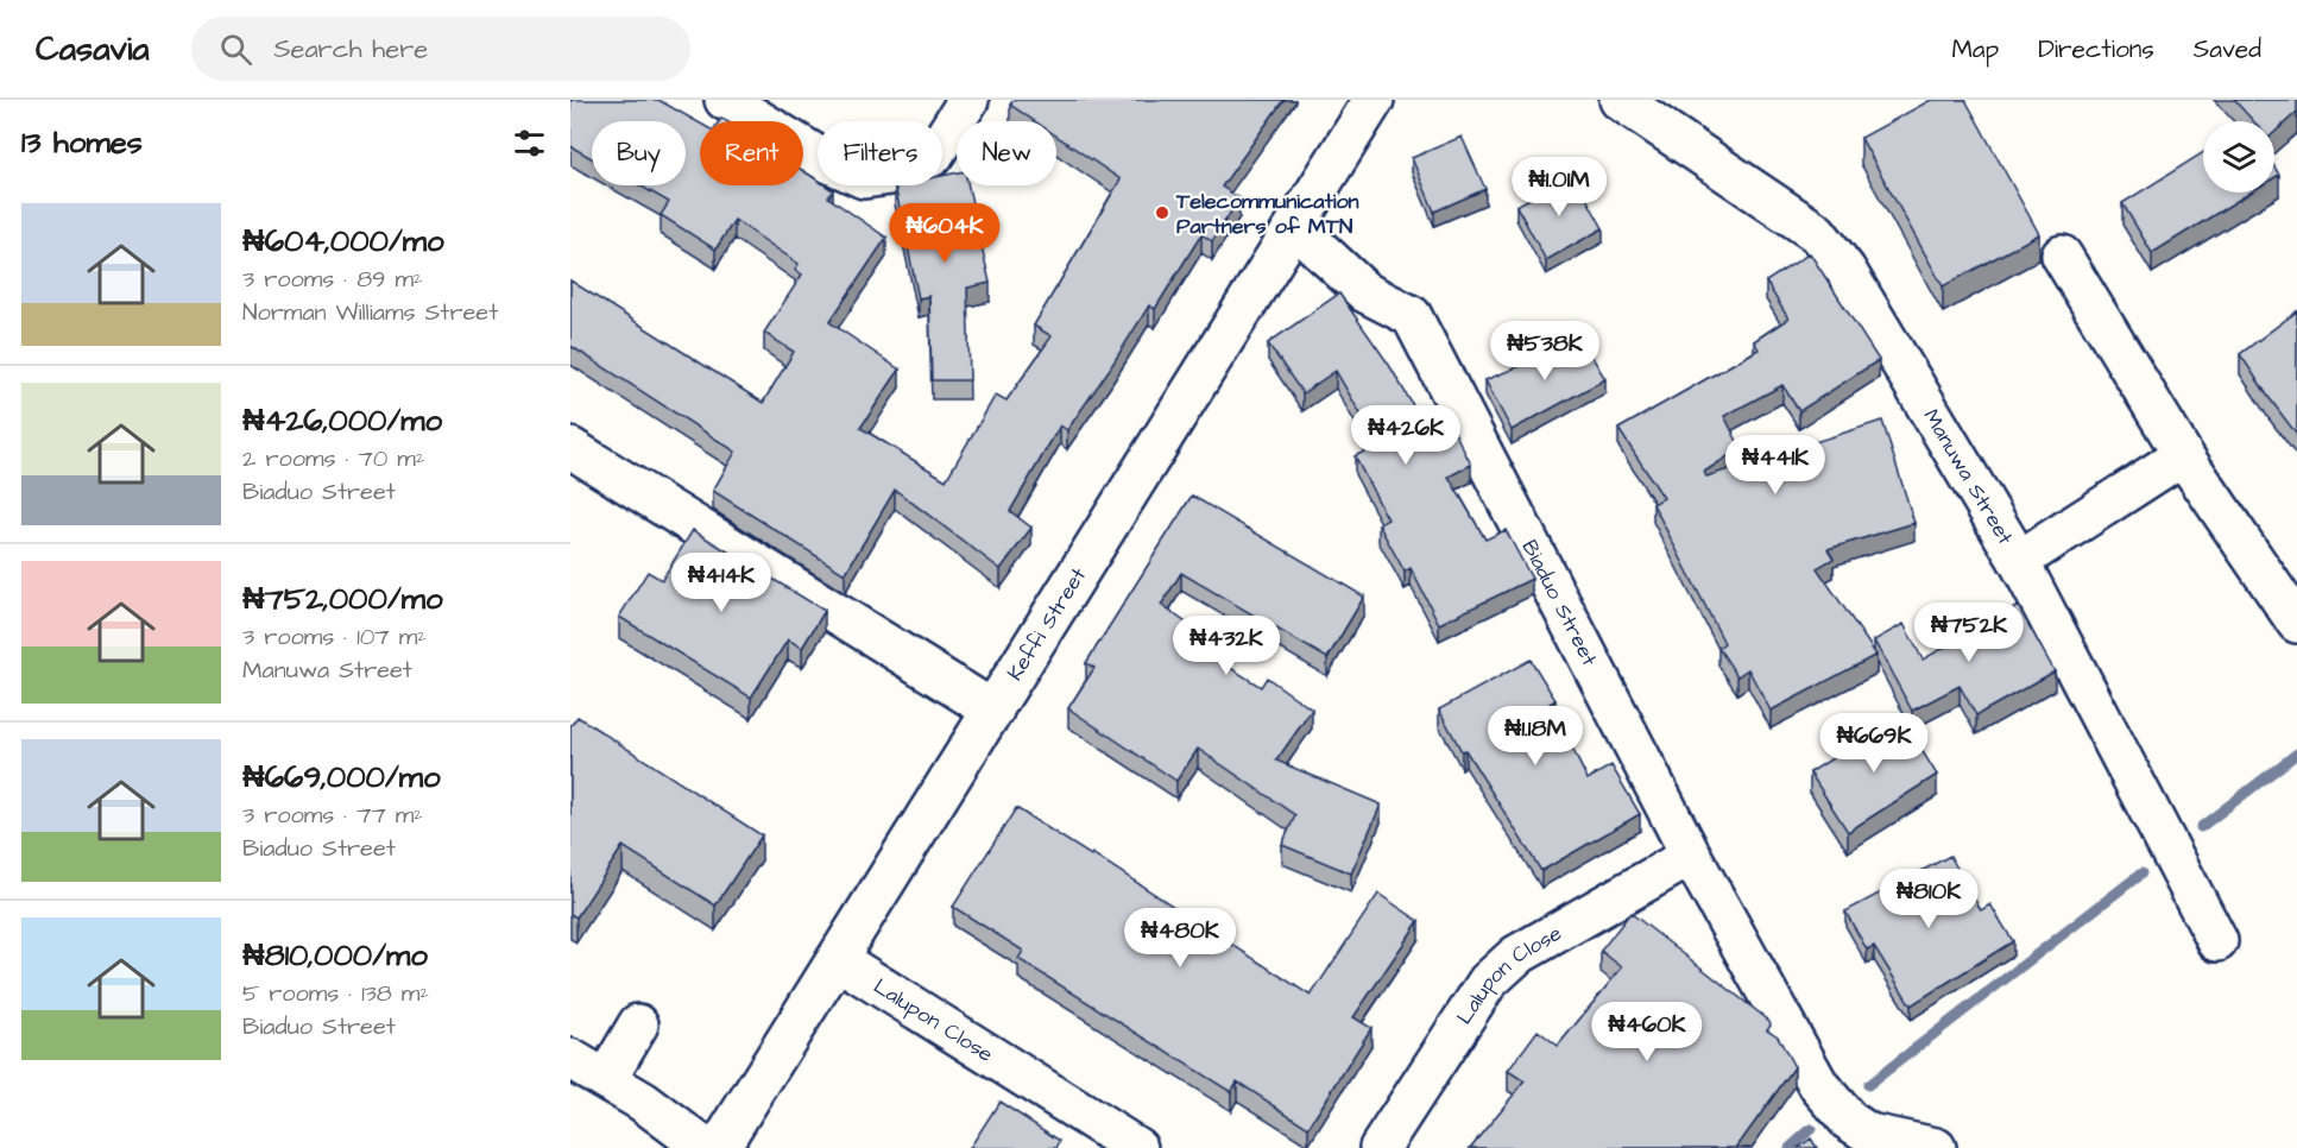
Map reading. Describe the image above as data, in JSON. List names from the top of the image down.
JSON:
{
  "streets": {
    "street": [
      "Manuwa Street",
      "Biaduo Street",
      "Keffi Street",
      "Lalupon Close"
    ]
  },
  "crossings": [
    ["Biaduo Street", "Keffi Street"],
    ["Biaduo Street", "Lalupon Close"],
    ["Keffi Street", "Lalupon Close"]
  ],
  "places": ["Telecommunication Partners of MTN"],
  "page": {
    "header": "Casavia",
    "search": "Search here",
    "nav": ["Map", "Directions", "Saved"],
    "heading": "13 homes",
    "chip": [
      "Buy",
      "Rent",
      "Filters",
      "New"
    ],
    "price": [
      "₦1.01M",
      "₦604K",
      "₦538K",
      "₦426K",
      "₦441K",
      "₦414K",
      "₦752K",
      "₦432K",
      "₦1.18M",
      "₦669K",
      "₦810K",
      "₦480K",
      "₦460K"
    ],
    "list": [
      {
        "name": "₦604,000/mo",
        "note": "3 rooms · 89 m² · Norman Williams Street"
      },
      {
        "name": "₦426,000/mo",
        "note": "2 rooms · 70 m² · Biaduo Street"
      },
      {
        "name": "₦752,000/mo",
        "note": "3 rooms · 107 m² · Manuwa Street"
      },
      {
        "name": "₦669,000/mo",
        "note": "3 rooms · 77 m² · Biaduo Street"
      },
      {
        "name": "₦810,000/mo",
        "note": "5 rooms · 138 m² · Biaduo Street"
      }
    ]
  }
}
